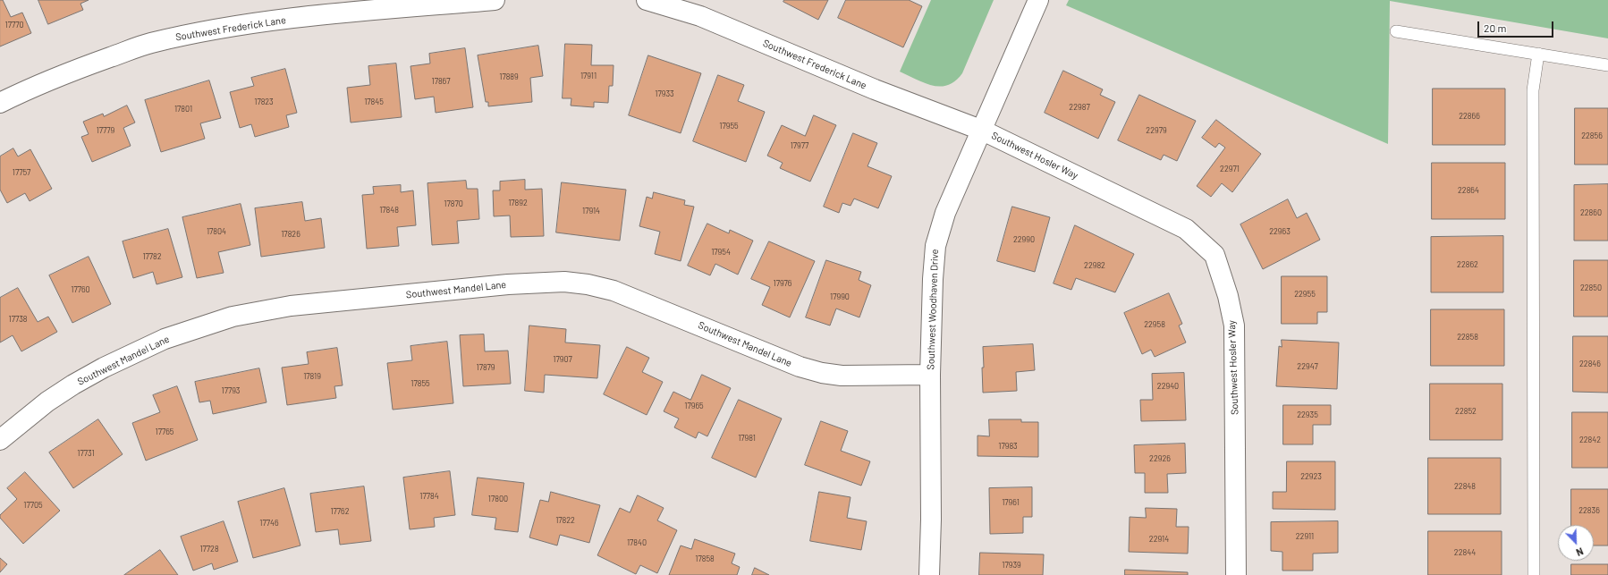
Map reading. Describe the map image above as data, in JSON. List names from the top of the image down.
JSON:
{
  "streets": {
    "street": [
      "Southwest Frederick Lane",
      "Southwest Hosler Way",
      "Southwest Mandel Lane",
      "Southwest Woodhaven Drive"
    ]
  },
  "crossings": [
    ["Southwest Frederick Lane", "Southwest Hosler Way"],
    ["Southwest Frederick Lane", "Southwest Woodhaven Drive"],
    ["Southwest Hosler Way", "Southwest Woodhaven Drive"],
    ["Southwest Mandel Lane", "Southwest Woodhaven Drive"]
  ],
  "house_numbers": [
    "17770",
    "17911",
    "17889",
    "17867",
    "17933",
    "17823",
    "17845",
    "22987",
    "17801",
    "22866",
    "17955",
    "17779",
    "22979",
    "22856",
    "17977",
    "22971",
    "17757",
    "22864",
    "17892",
    "17870",
    "17848",
    "17914",
    "22860",
    "17804",
    "22963",
    "17826",
    "22990",
    "17954",
    "17782",
    "22862",
    "22982",
    "17976",
    "22850",
    "17760",
    "22955",
    "17990",
    "17738",
    "22958",
    "22858",
    "17907",
    "22846",
    "22947",
    "17879",
    "17819",
    "17855",
    "22940",
    "17793",
    "17965",
    "22852",
    "22935",
    "17765",
    "17981",
    "22842",
    "17983",
    "17731",
    "22926",
    "22923",
    "22848",
    "17784",
    "17800",
    "17961",
    "17705",
    "22836",
    "17762",
    "17822",
    "17746",
    "22911",
    "22914",
    "17840",
    "17728",
    "22844",
    "17858",
    "17939"
  ],
  "scale_bar": "20 m",
  "north": "bottom right"
}
